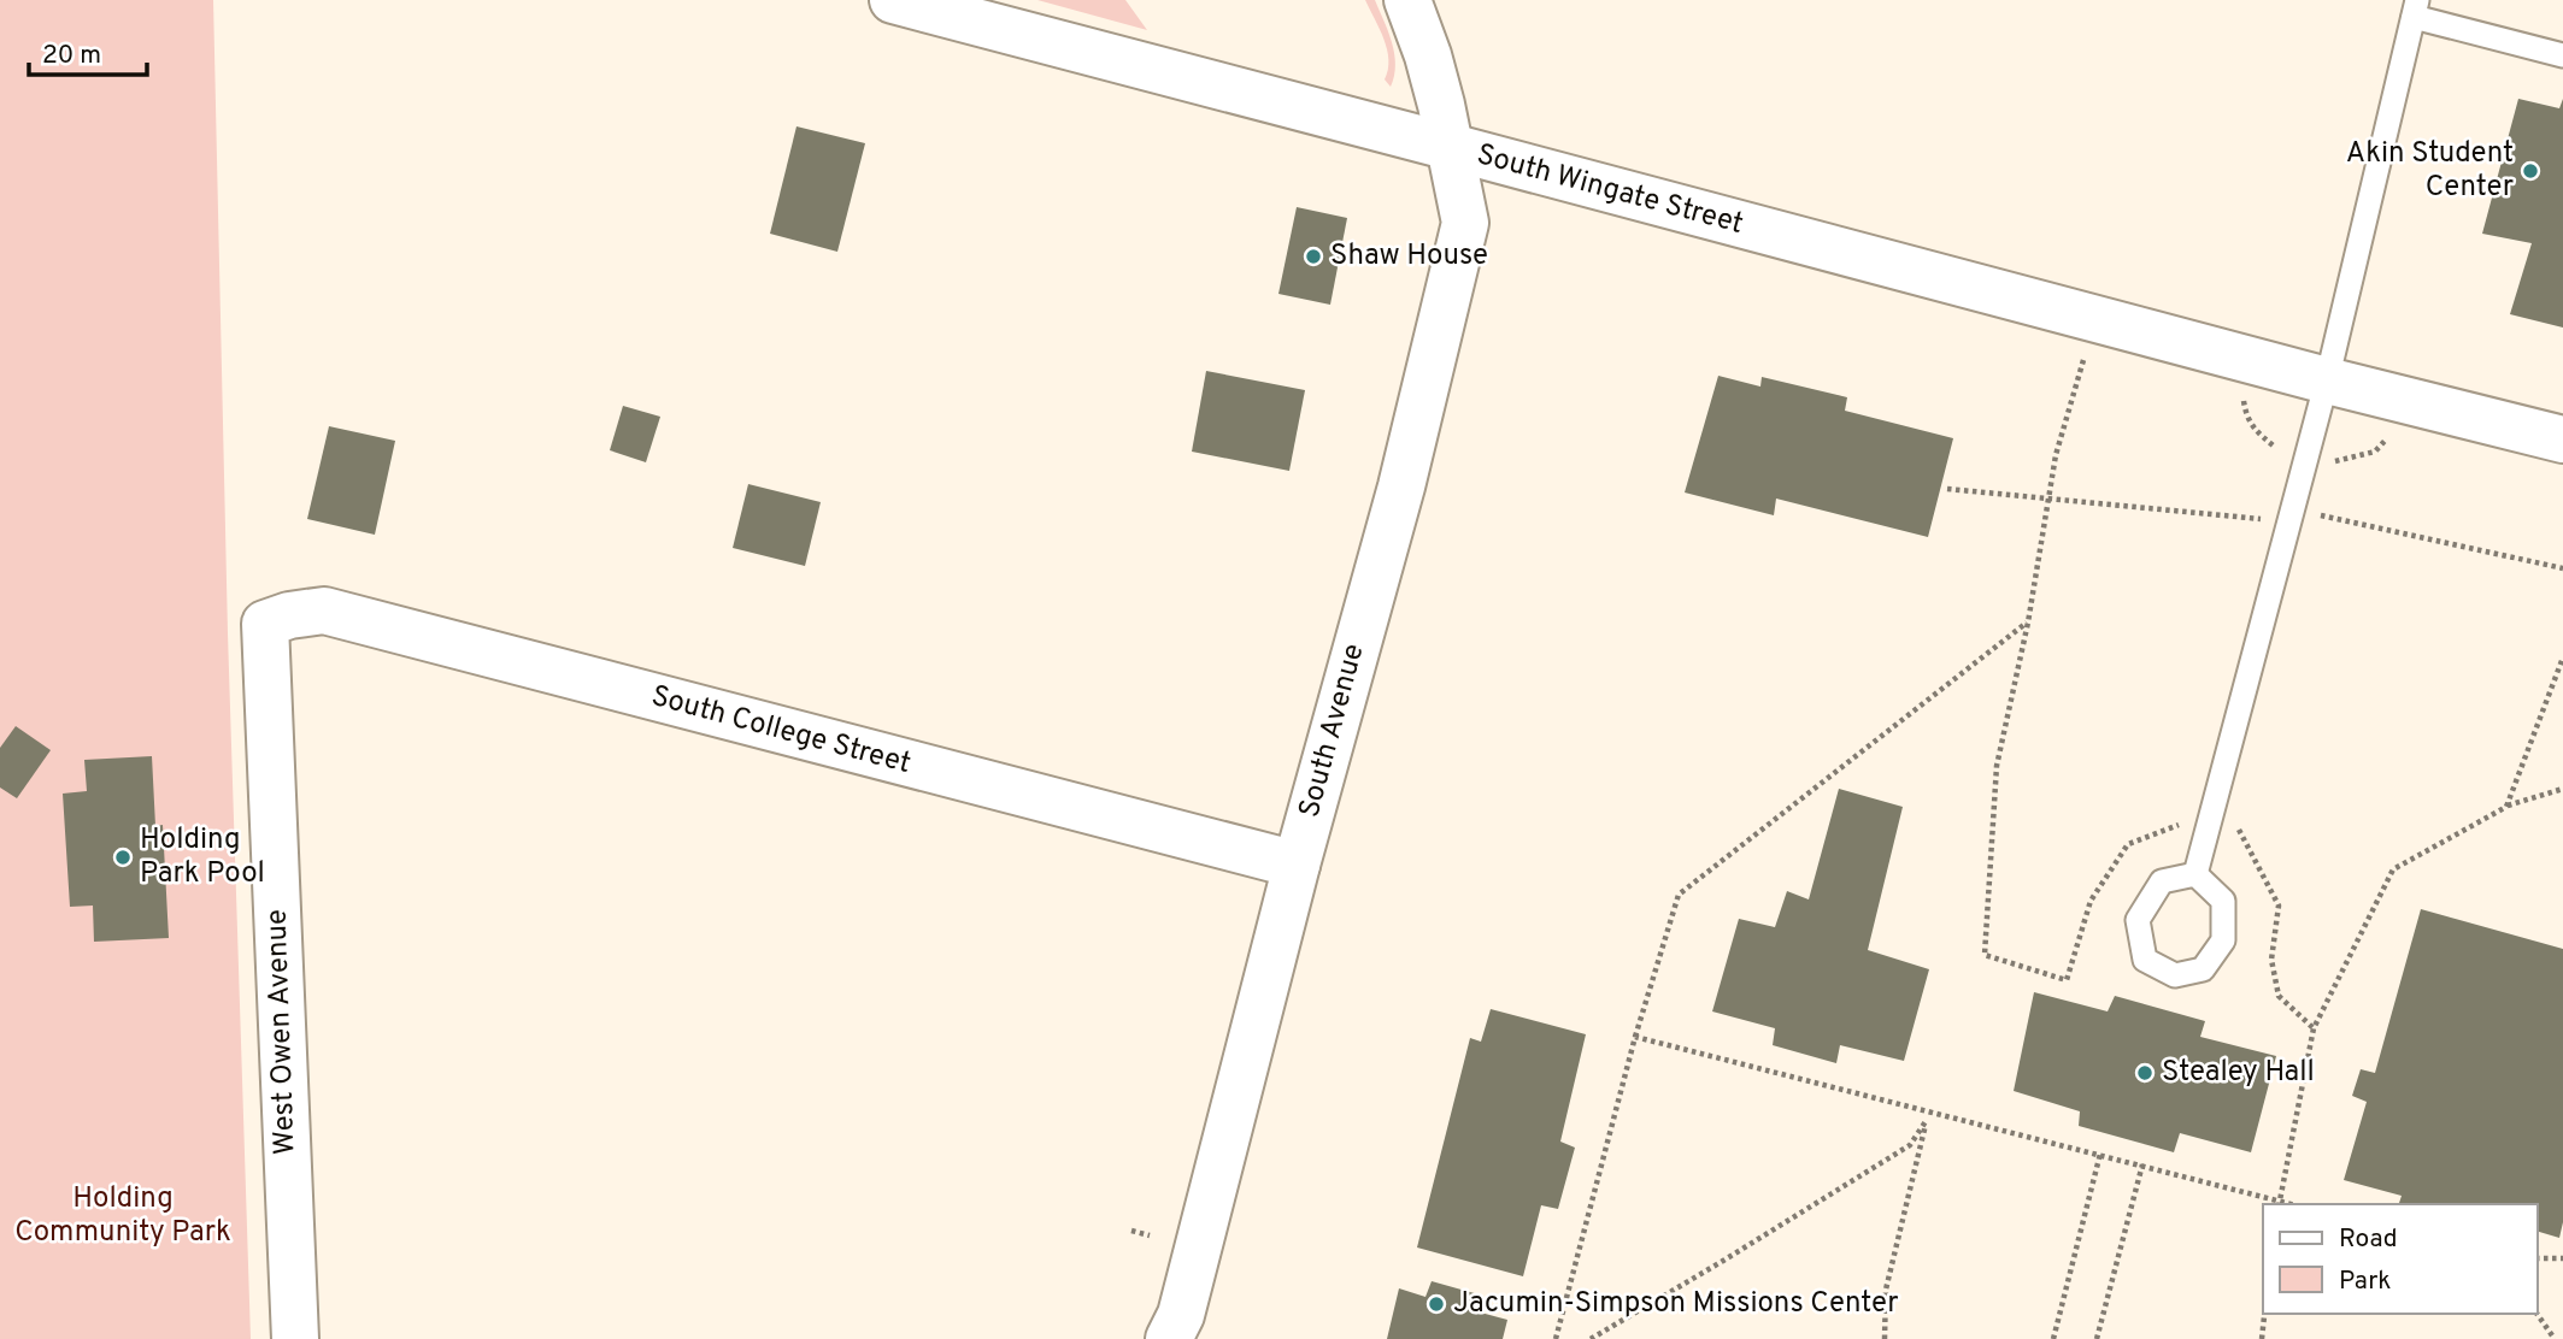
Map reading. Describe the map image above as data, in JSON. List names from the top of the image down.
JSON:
{
  "streets": {
    "street": [
      "South Wingate Street",
      "South College Street",
      "South Avenue",
      "West Owen Avenue"
    ]
  },
  "crossings": [
    ["South Wingate Street", "South Avenue"],
    ["South College Street", "South Avenue"],
    ["South College Street", "West Owen Avenue"]
  ],
  "parks": ["Holding Community Park"],
  "places": [
    "Akin Student Center",
    "Shaw House",
    "Holding Park Pool",
    "Stealey Hall",
    "Jacumin-Simpson Missions Center"
  ],
  "legend": ["Road", "Park"],
  "scale_bar": "20 m"
}
